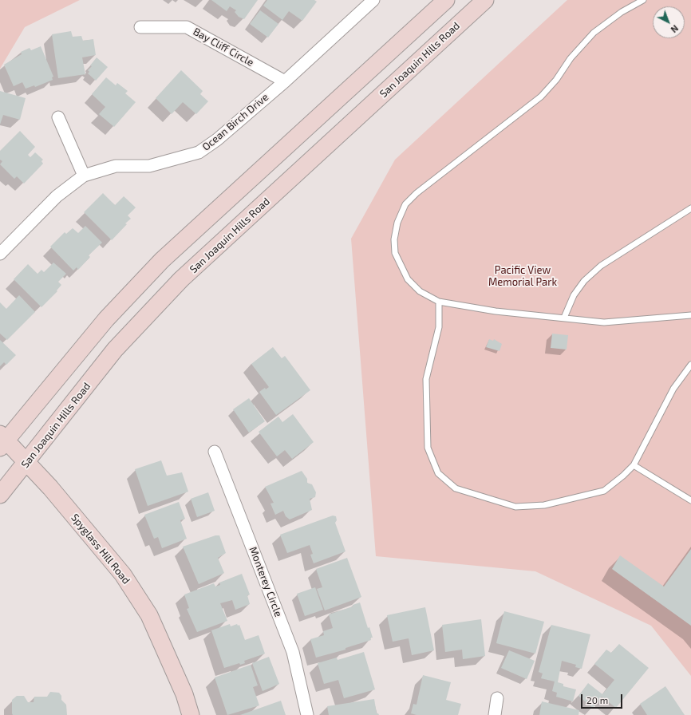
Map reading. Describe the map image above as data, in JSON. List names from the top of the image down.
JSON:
{
  "streets": {
    "main road": ["San Joaquin Hills Road", "Spyglass Hill Road"],
    "street": ["Bay Cliff Circle", "Ocean Birch Drive", "Monterey Circle"]
  },
  "crossings": [
    ["Bay Cliff Circle", "Ocean Birch Drive"],
    ["San Joaquin Hills Road", "Spyglass Hill Road"]
  ],
  "parks": ["Pacific View Memorial Park"],
  "scale_bar": "20 m",
  "north": "bottom right"
}
